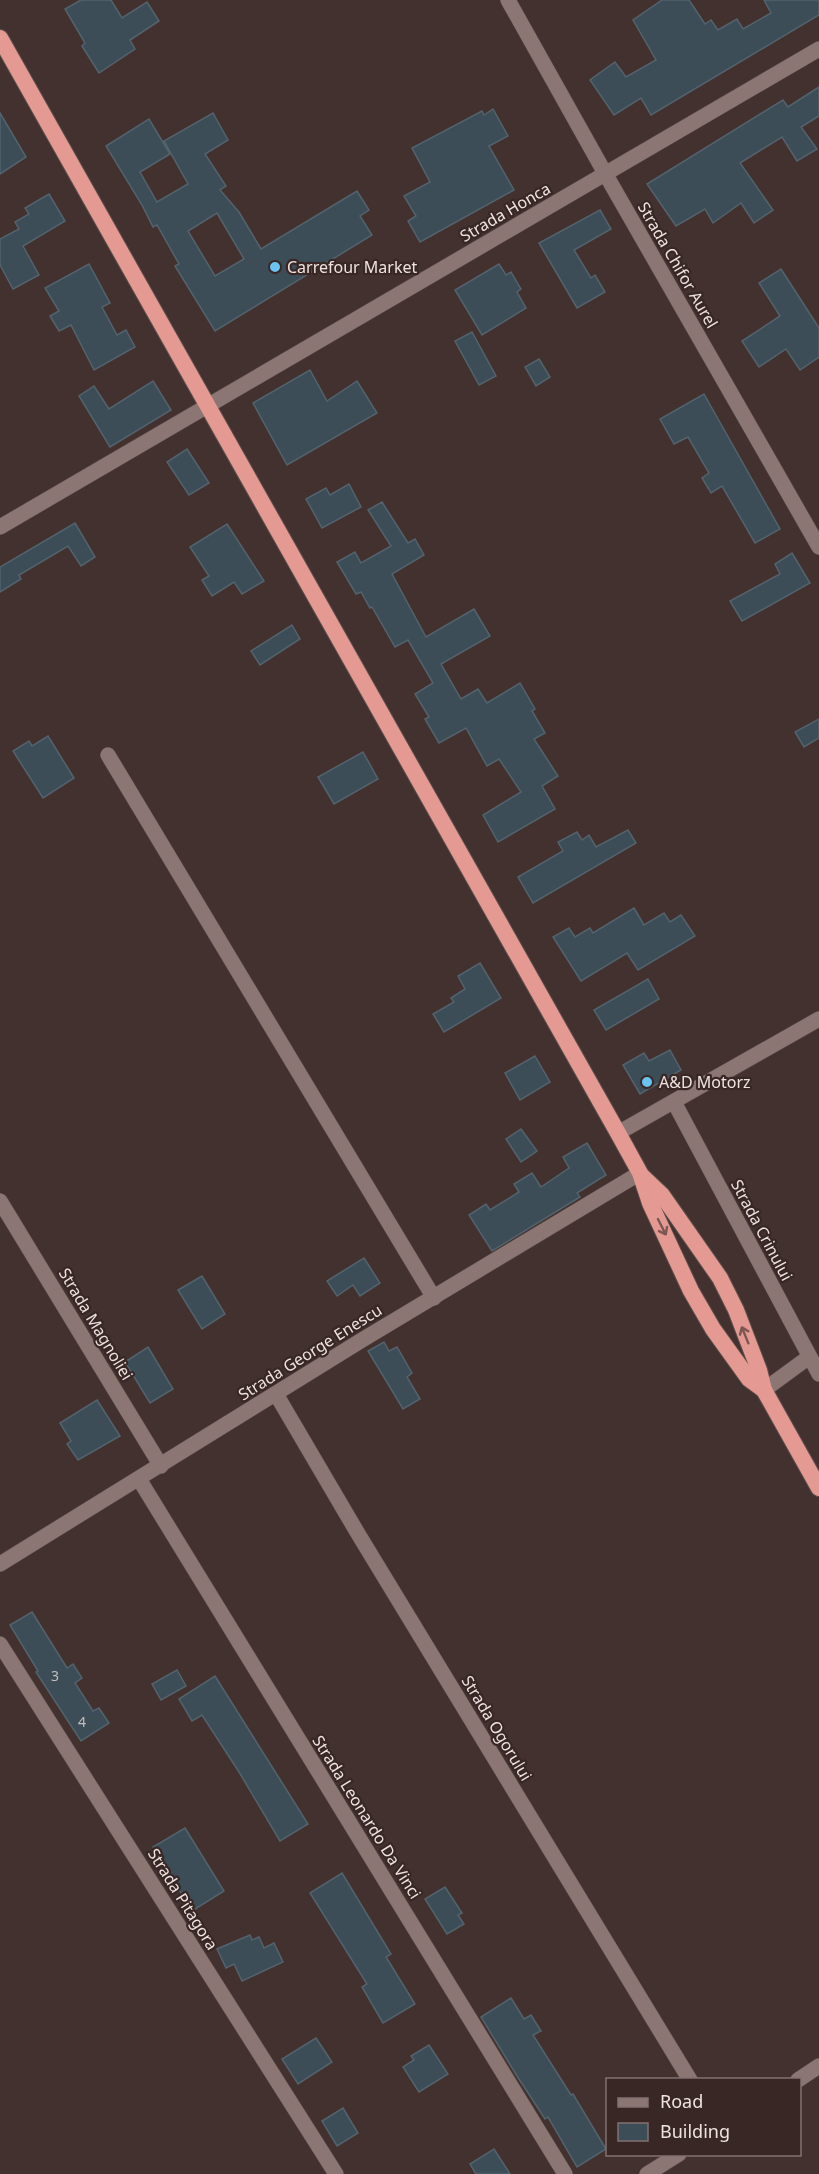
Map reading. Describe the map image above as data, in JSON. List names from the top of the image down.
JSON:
{
  "streets": {
    "street": [
      "Strada Honca",
      "Strada Chifor Aurel",
      "Strada Crinului",
      "Strada Magnoliei",
      "Strada George Enescu",
      "Strada Ogorului",
      "Strada Leonardo Da Vinci",
      "Strada Pitagora"
    ]
  },
  "crossings": [
    ["Strada Honca", "Strada Chifor Aurel"],
    ["Strada Magnoliei", "Strada George Enescu"],
    ["Strada George Enescu", "Strada Ogorului"],
    ["Strada George Enescu", "Strada Leonardo Da Vinci"]
  ],
  "places": ["Carrefour Market", "A&D Motorz"],
  "house_numbers": ["3", "4"],
  "legend": ["Road", "Building"]
}
